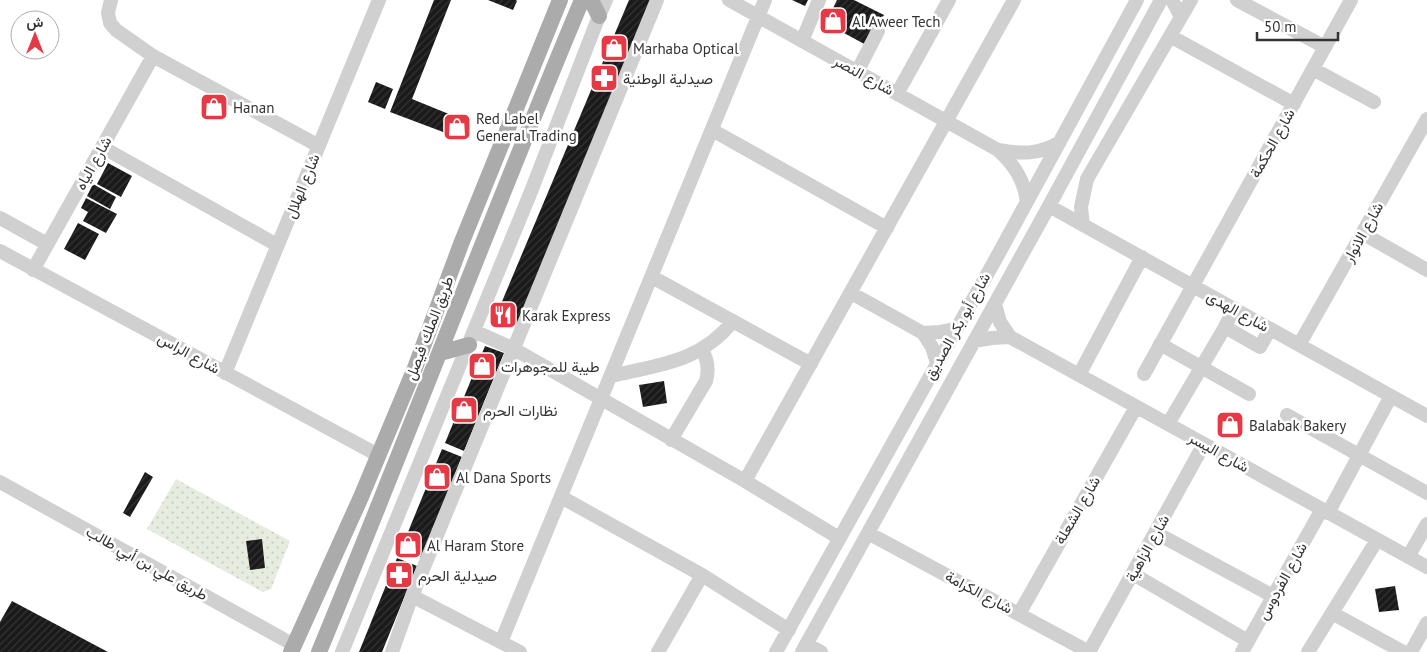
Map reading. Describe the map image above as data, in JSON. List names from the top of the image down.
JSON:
{
  "streets": {
    "main road": ["طريق الملك فيصل"],
    "street": [
      "شارع النصر",
      "شارع الحكمة",
      "شارع الياه",
      "شارع الهلال",
      "شارع الانوار",
      "شارع الهدى",
      "شارع أبو بكر الصديق",
      "شارع الراس",
      "شارع اليسر",
      "شارع الشعلة",
      "شارع الزاهية",
      "طريق علي بن أبي طالب",
      "شارع الفردوس",
      "شارع الكرامة"
    ]
  },
  "crossings": [
    ["شارع النصر", "شارع أبو بكر الصديق"],
    ["شارع الحكمة", "شارع الهدى"],
    ["شارع الياه", "شارع الراس"],
    ["شارع الهلال", "شارع الراس"],
    ["شارع الانوار", "شارع الهدى"],
    ["شارع الهدى", "شارع أبو بكر الصديق"],
    ["شارع الهدى", "شارع الفردوس"],
    ["شارع أبو بكر الصديق", "شارع الكرامة"],
    ["طريق الملك فيصل", "شارع الراس"],
    ["طريق الملك فيصل", "طريق علي بن أبي طالب"],
    ["شارع اليسر", "شارع الشعلة"],
    ["شارع اليسر", "شارع الزاهية"],
    ["شارع اليسر", "شارع الفردوس"],
    ["شارع الشعلة", "شارع الكرامة"],
    ["شارع الزاهية", "شارع الكرامة"]
  ],
  "places": {
    "shop": [
      "Al Aweer Tech",
      "Marhaba Optical",
      "Hanan",
      "Red Label General Trading",
      "طيبة للمجوهرات",
      "نظارات الحرم",
      "Balabak Bakery",
      "Al Dana Sports",
      "Al Haram Store"
    ],
    "pharmacy": ["صيدلية الوطنية", "صيدلية الحرم"],
    "restaurant": ["Karak Express"]
  },
  "scale_bar": "50 m",
  "north": "top"
}
